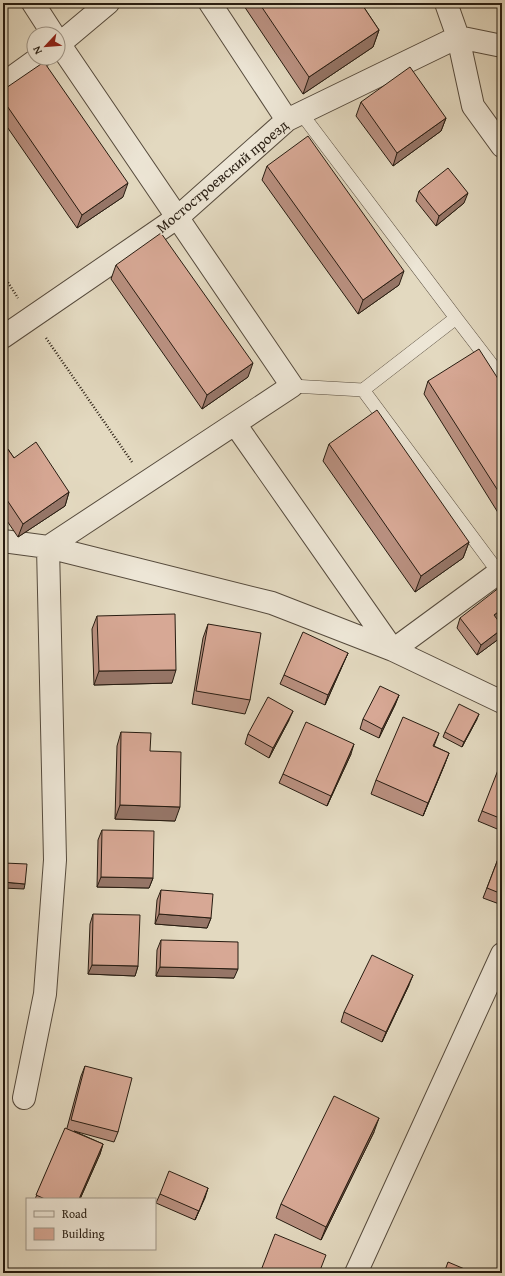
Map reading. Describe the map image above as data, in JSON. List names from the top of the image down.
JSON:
{
  "streets": {
    "street": ["Мостостроевский проезд"]
  },
  "legend": ["Road", "Building"],
  "north": "bottom left"
}
